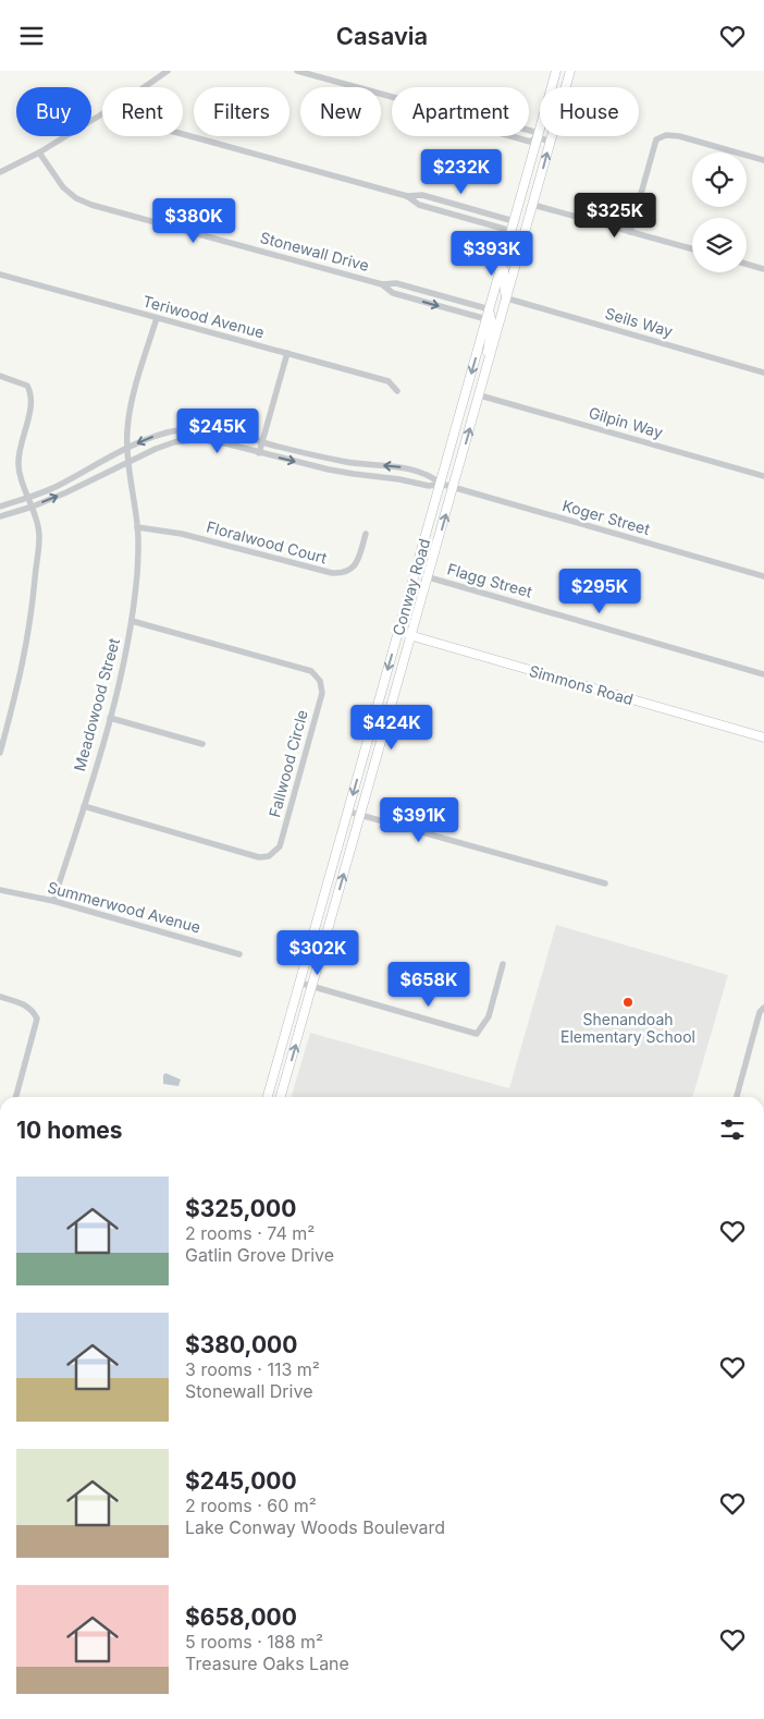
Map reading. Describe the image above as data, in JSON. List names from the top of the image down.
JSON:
{
  "streets": {
    "main road": ["Conway Road", "Simmons Road"],
    "street": [
      "Stonewall Drive",
      "Teriwood Avenue",
      "Seils Way",
      "Gilpin Way",
      "Koger Street",
      "Floralwood Court",
      "Flagg Street",
      "Meadowood Street",
      "Fallwood Circle",
      "Summerwood Avenue"
    ]
  },
  "crossings": [
    ["Stonewall Drive", "Conway Road"],
    ["Teriwood Avenue", "Meadowood Street"],
    ["Seils Way", "Conway Road"],
    ["Gilpin Way", "Conway Road"],
    ["Koger Street", "Conway Road"],
    ["Floralwood Court", "Meadowood Street"],
    ["Flagg Street", "Conway Road"],
    ["Conway Road", "Simmons Road"],
    ["Meadowood Street", "Fallwood Circle"],
    ["Meadowood Street", "Summerwood Avenue"]
  ],
  "places": ["Shenandoah Elementary School"],
  "page": {
    "header": "Casavia",
    "chip": [
      "Buy",
      "Rent",
      "Filters",
      "New",
      "Apartment",
      "House"
    ],
    "price": [
      "$232K",
      "$325K",
      "$380K",
      "$393K",
      "$245K",
      "$295K",
      "$424K",
      "$391K",
      "$302K",
      "$658K"
    ],
    "heading": "10 homes",
    "list": [
      {
        "name": "$325,000",
        "note": "2 rooms · 74 m² · Gatlin Grove Drive"
      },
      {
        "name": "$380,000",
        "note": "3 rooms · 113 m² · Stonewall Drive"
      },
      {
        "name": "$245,000",
        "note": "2 rooms · 60 m² · Lake Conway Woods Boulevard"
      },
      {
        "name": "$658,000",
        "note": "5 rooms · 188 m² · Treasure Oaks Lane"
      }
    ]
  }
}
